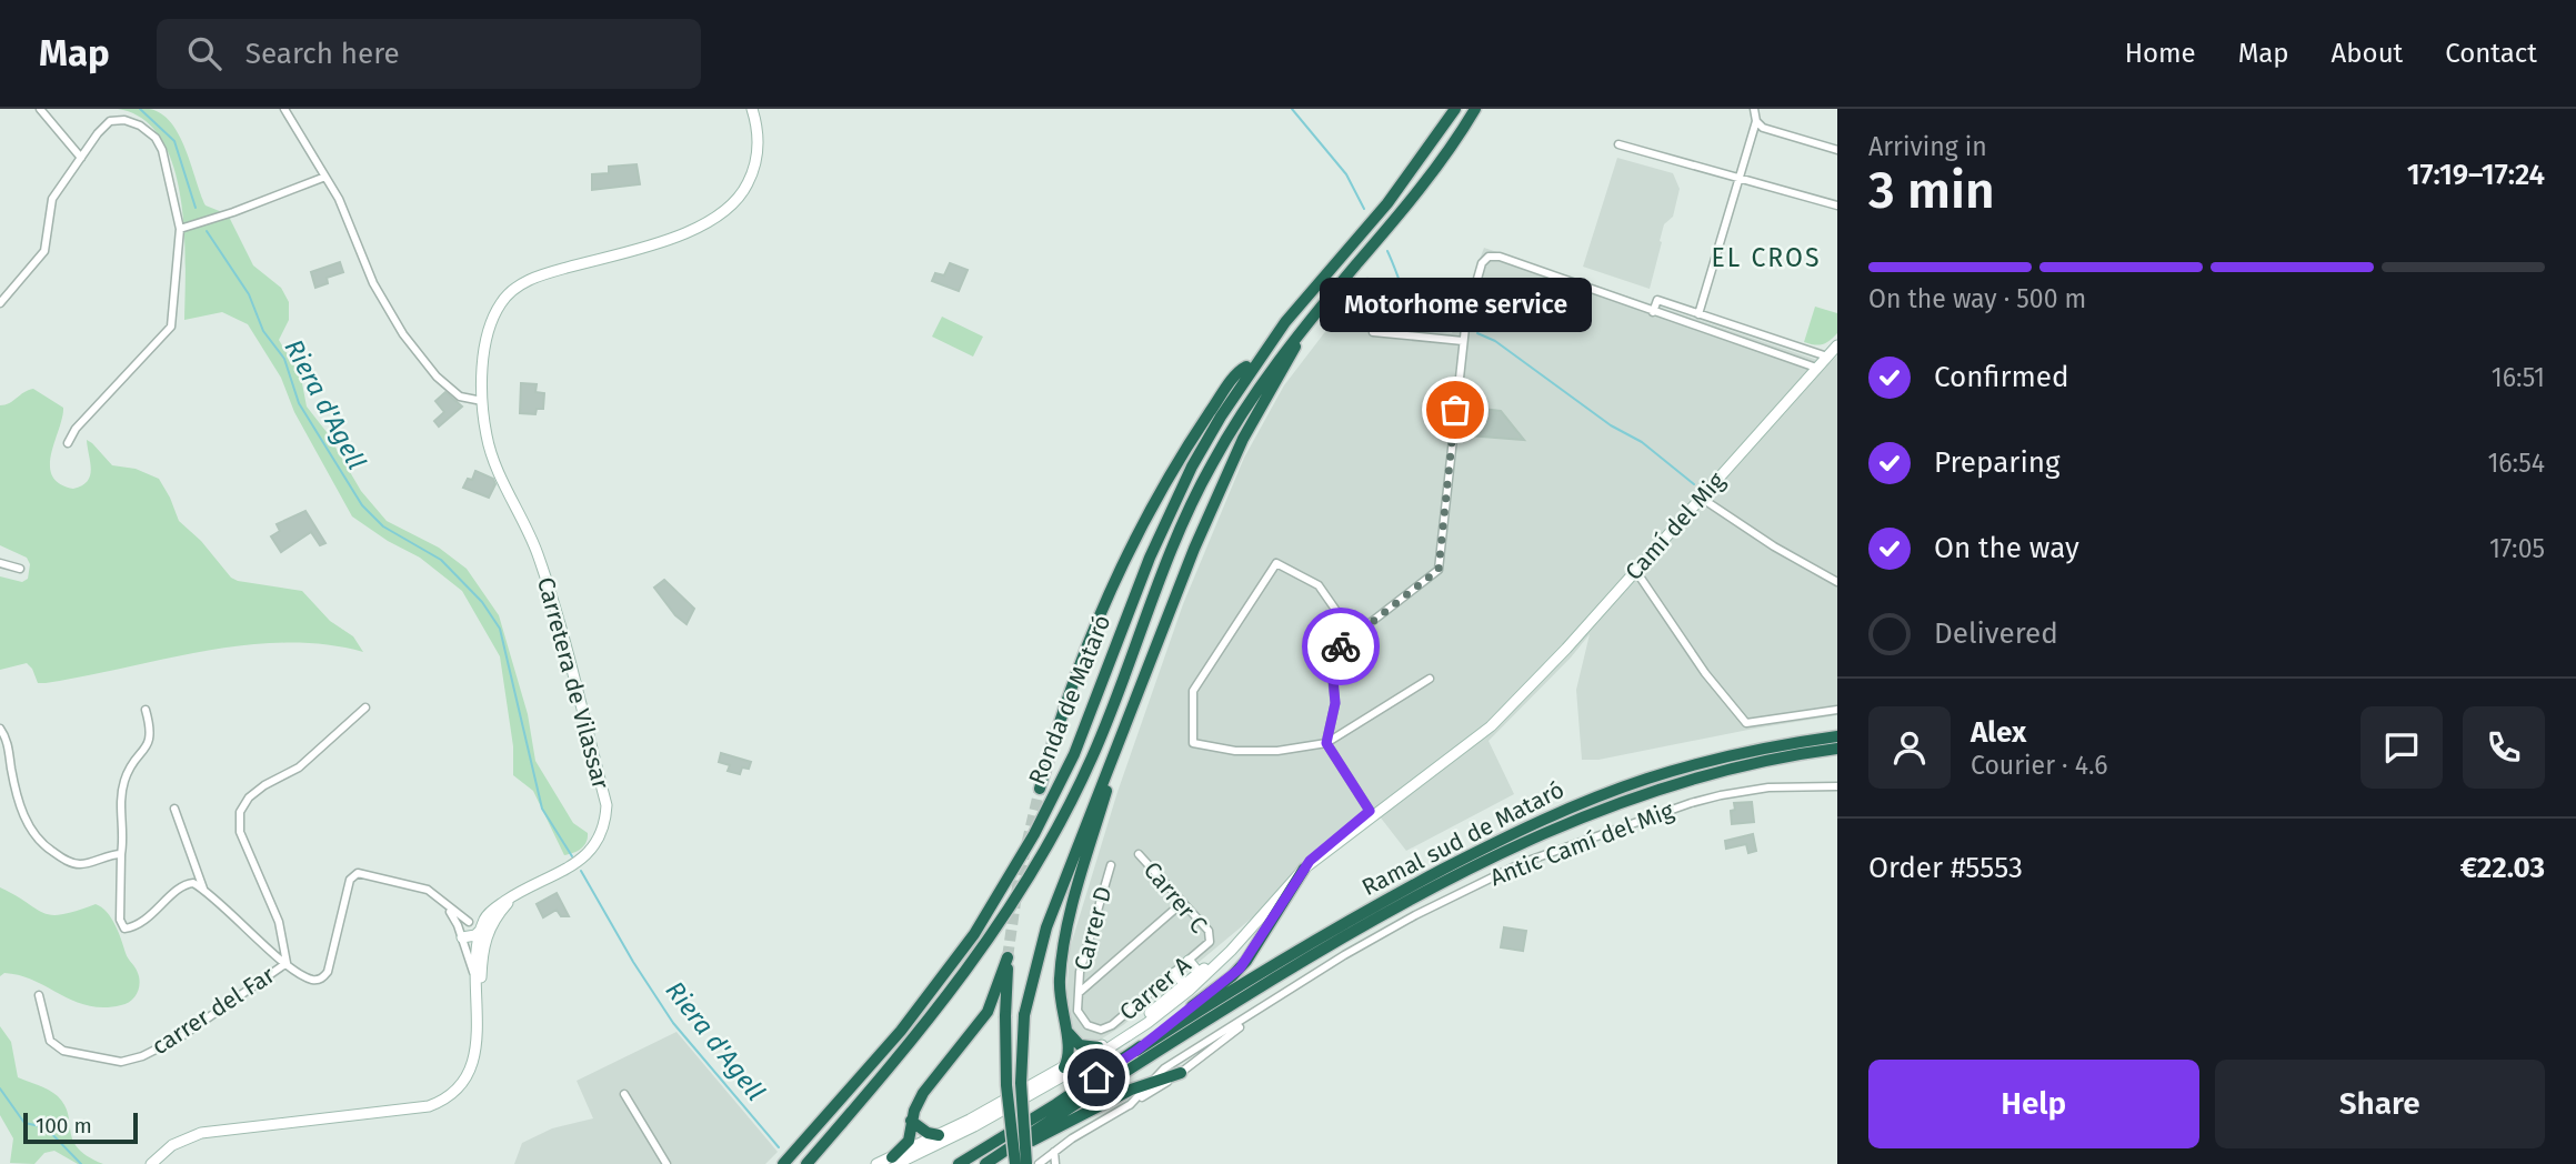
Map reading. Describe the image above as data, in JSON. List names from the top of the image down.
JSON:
{
  "streets": {
    "highway": ["Ronda de Mataró", "Ramal sud de Mataró"],
    "street": [
      "Camí del Mig",
      "Carretera de Vilassar",
      "Antic Camí del Mig",
      "Carrer C",
      "Carrer D",
      "Carrer A",
      "carrer del Far"
    ]
  },
  "crossings": [
    ["Carrer C", "Carrer A"],
    ["Carrer D", "Carrer A"]
  ],
  "districts": ["EL CROS"],
  "water": ["Riera d'Agell"],
  "places": ["Motorhome service"],
  "scale_bar": "100 m",
  "page": {
    "header": "Map",
    "search": "Search here",
    "nav": [
      "Home",
      "Map",
      "About",
      "Contact"
    ],
    "heading": ["3 min", "Arriving in", "17:19–17:24"],
    "panel": [
      "Alex",
      "Courier · 4.6",
      "Order #5553",
      "€22.03"
    ],
    "bar": "On the way · 500 m",
    "bubble": "Motorhome service",
    "list": [
      ["Confirmed", "16:51"],
      ["Preparing", "16:54"],
      ["On the way", "17:05"],
      "Delivered"
    ],
    "buttons": ["Help", "Share"],
    "scale": "100 m"
  }
}
